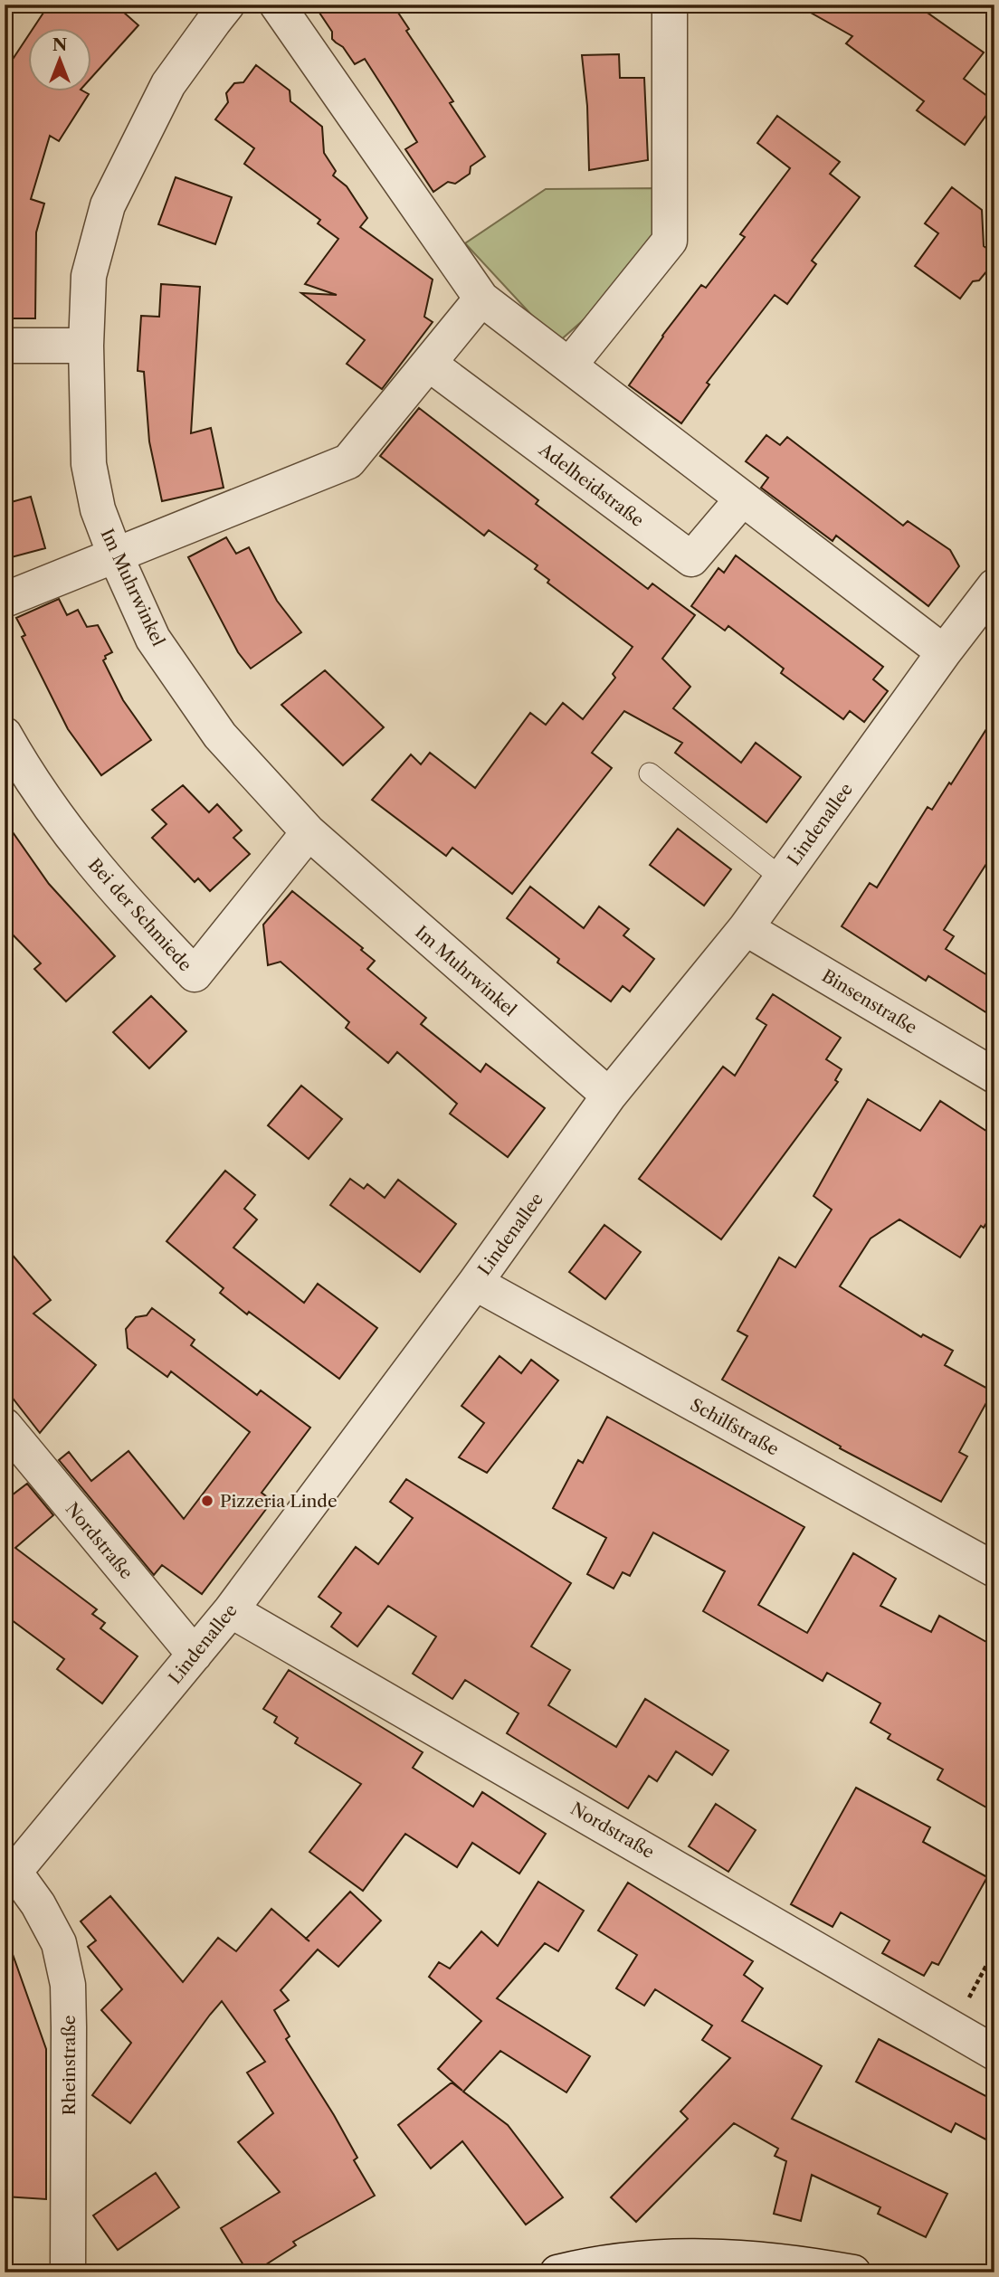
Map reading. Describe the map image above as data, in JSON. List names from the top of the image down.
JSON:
{
  "streets": {
    "street": [
      "Adelheidstraße",
      "Im Muhrwinkel",
      "Lindenallee",
      "Bei der Schmiede",
      "Binsenstraße",
      "Schilfstraße",
      "Nordstraße",
      "Rheinstraße"
    ]
  },
  "crossings": [
    ["Im Muhrwinkel", "Lindenallee"],
    ["Im Muhrwinkel", "Bei der Schmiede"],
    ["Lindenallee", "Binsenstraße"],
    ["Lindenallee", "Schilfstraße"],
    ["Lindenallee", "Nordstraße"],
    ["Lindenallee", "Rheinstraße"]
  ],
  "places": ["Pizzeria Linde"],
  "north": "top"
}
